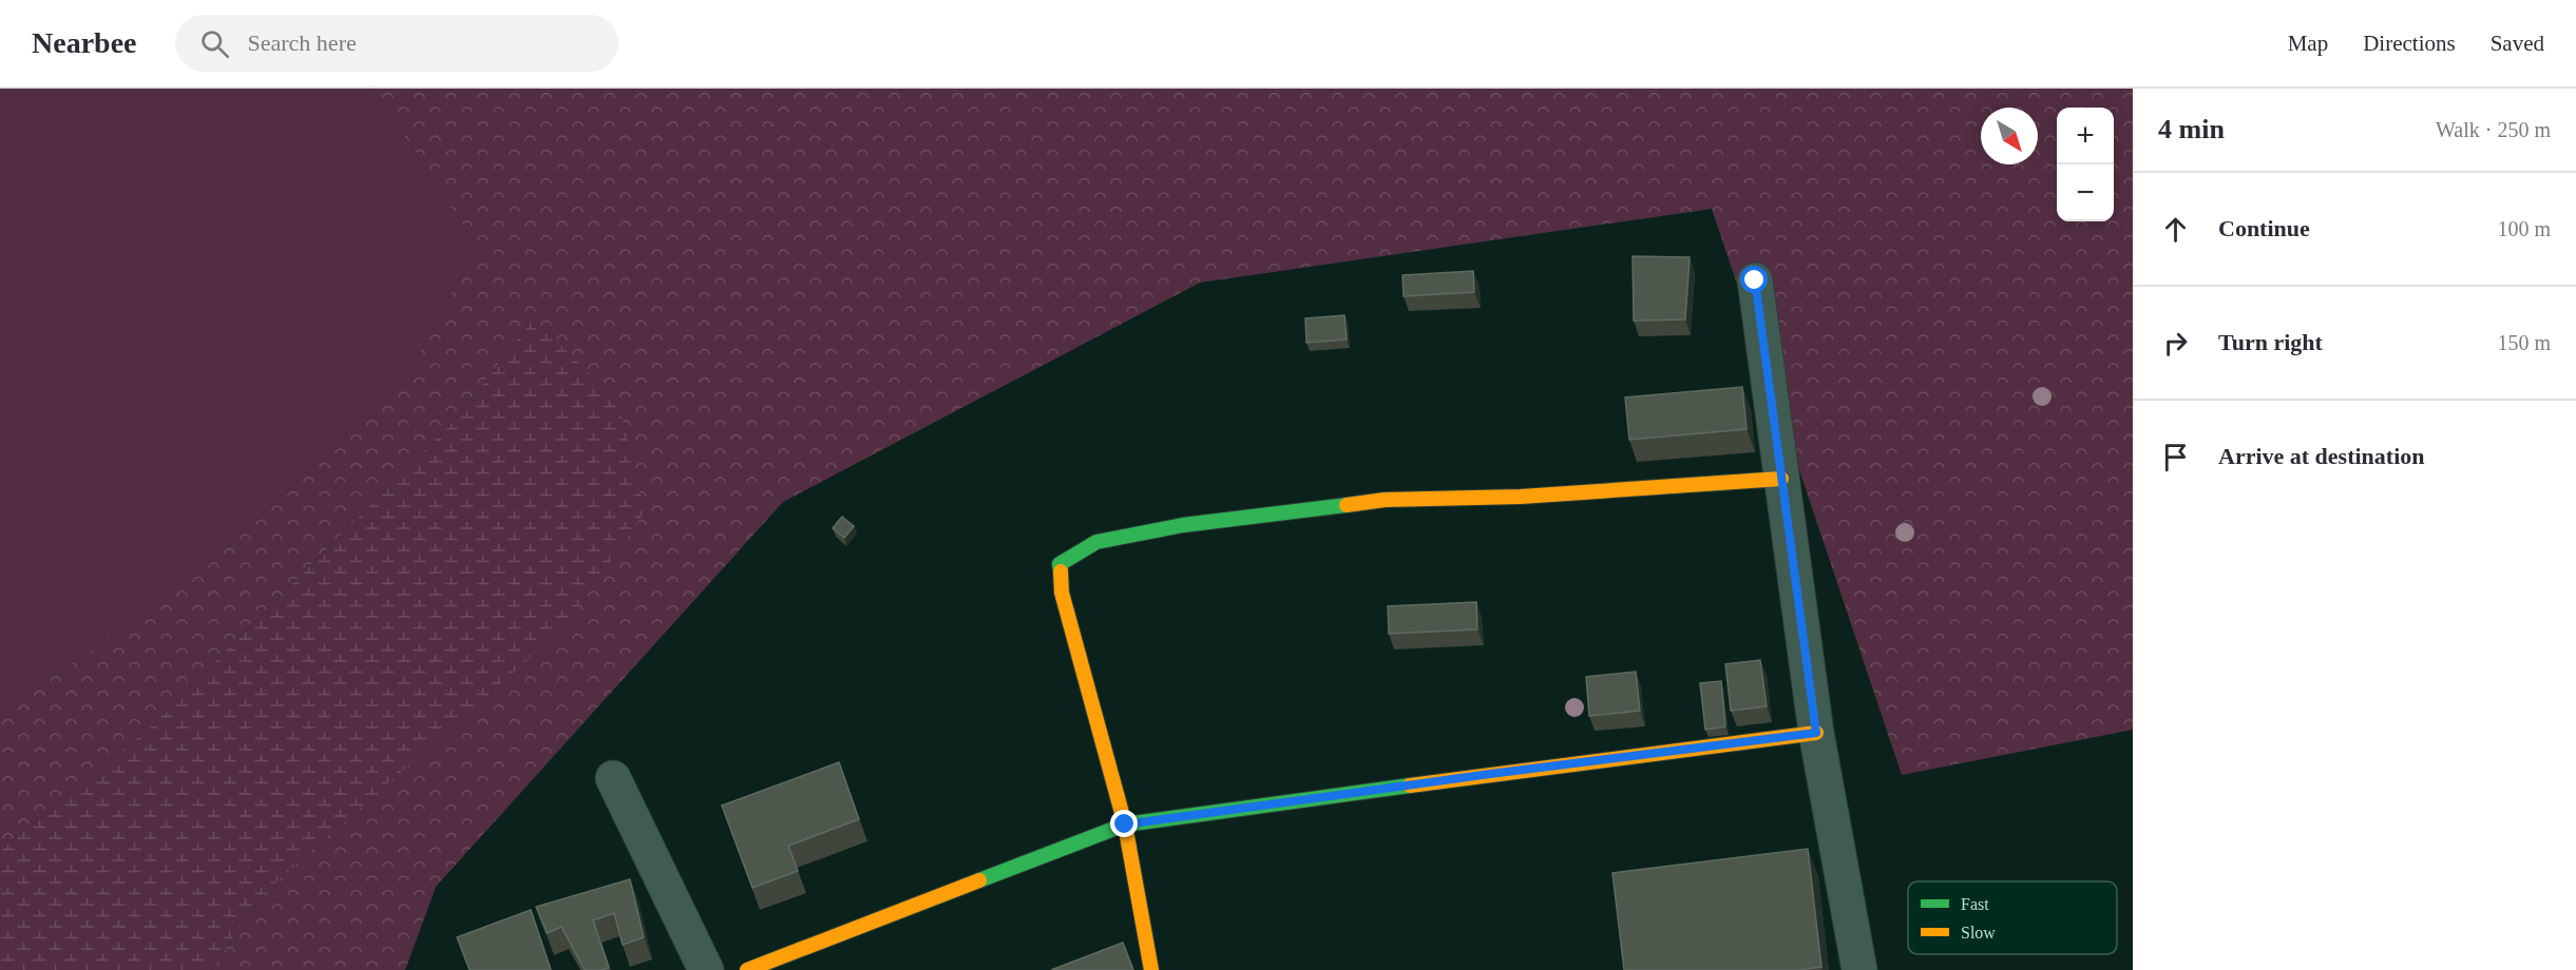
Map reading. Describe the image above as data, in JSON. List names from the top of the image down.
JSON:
{
  "legend": ["Fast", "Slow"],
  "north": "bottom right",
  "page": {
    "header": "Nearbee",
    "search": "Search here",
    "nav": ["Map", "Directions", "Saved"],
    "heading": ["4 min", "Walk · 250 m"],
    "map_buttons": ["+", "−"],
    "list": [
      ["Continue", "100 m"],
      ["Turn right", "150 m"],
      "Arrive at destination"
    ]
  }
}
